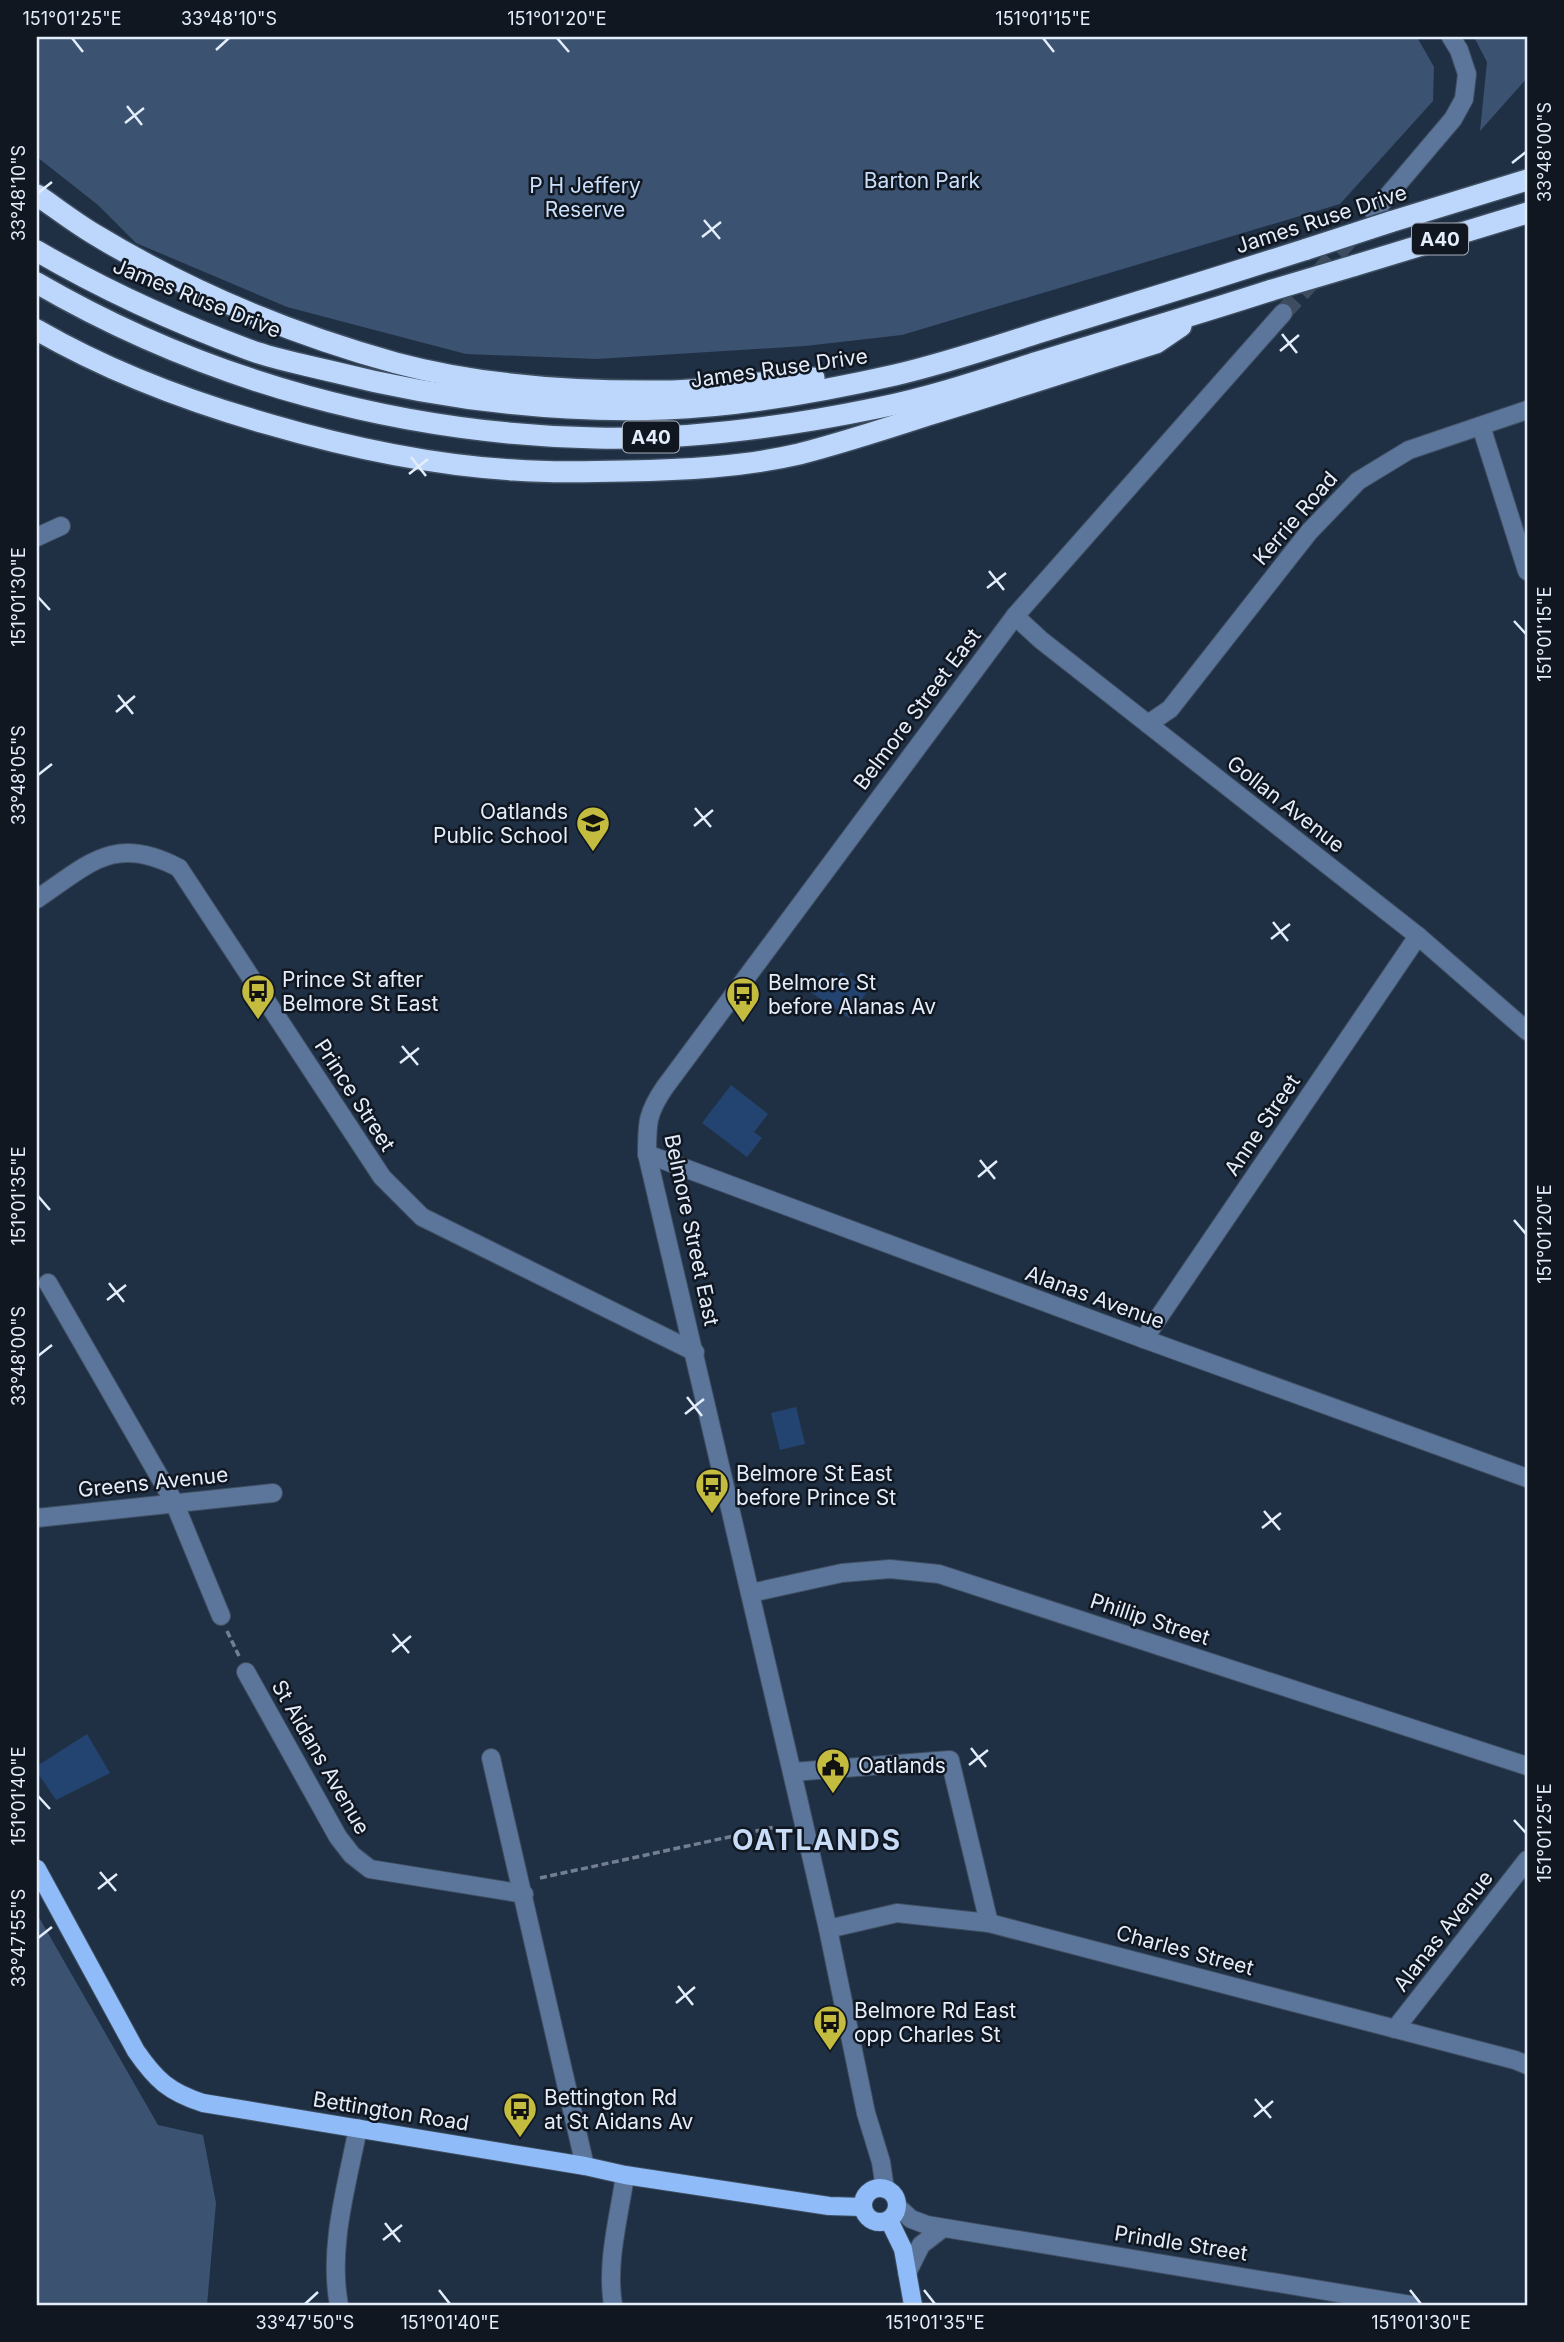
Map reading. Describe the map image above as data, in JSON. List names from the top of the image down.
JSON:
{
  "streets": {
    "highway": ["James Ruse Drive", "A40"],
    "main road": ["Bettington Road"],
    "street": [
      "Kerrie Road",
      "Belmore Street East",
      "Gollan Avenue",
      "Prince Street",
      "Anne Street",
      "Alanas Avenue",
      "Greens Avenue",
      "Phillip Street",
      "St Aidans Avenue",
      "Charles Street",
      "Prindle Street"
    ]
  },
  "crossings": [
    ["Kerrie Road", "Gollan Avenue"],
    ["Belmore Street East", "Gollan Avenue"],
    ["Belmore Street East", "Prince Street"],
    ["Belmore Street East", "Alanas Avenue"],
    ["Belmore Street East", "Phillip Street"],
    ["Belmore Street East", "Charles Street"],
    ["Belmore Street East", "Bettington Road"],
    ["Belmore Street East", "Prindle Street"],
    ["Gollan Avenue", "Anne Street"],
    ["Anne Street", "Alanas Avenue"],
    ["Alanas Avenue", "Charles Street"],
    ["Bettington Road", "Prindle Street"]
  ],
  "districts": ["OATLANDS"],
  "parks": ["Barton Park", "P H Jeffery Reserve"],
  "places": {
    "school or university": ["Oatlands Public School"],
    "bus stop": [
      "Prince St after Belmore St East",
      "Belmore St before Alanas Av",
      "Belmore St East before Prince St",
      "Belmore Rd East opp Charles St",
      "Bettington Rd at St Aidans Av"
    ],
    "public building": ["Oatlands"]
  },
  "coordinates": [
    "151°01'25\"E",
    "33°48'10\"S",
    "151°01'20\"E",
    "151°01'15\"E",
    "33°48'00\"S",
    "151°01'30\"E",
    "33°48'05\"S",
    "151°01'35\"E",
    "151°01'40\"E",
    "33°47'55\"S",
    "33°47'50\"S"
  ]
}
